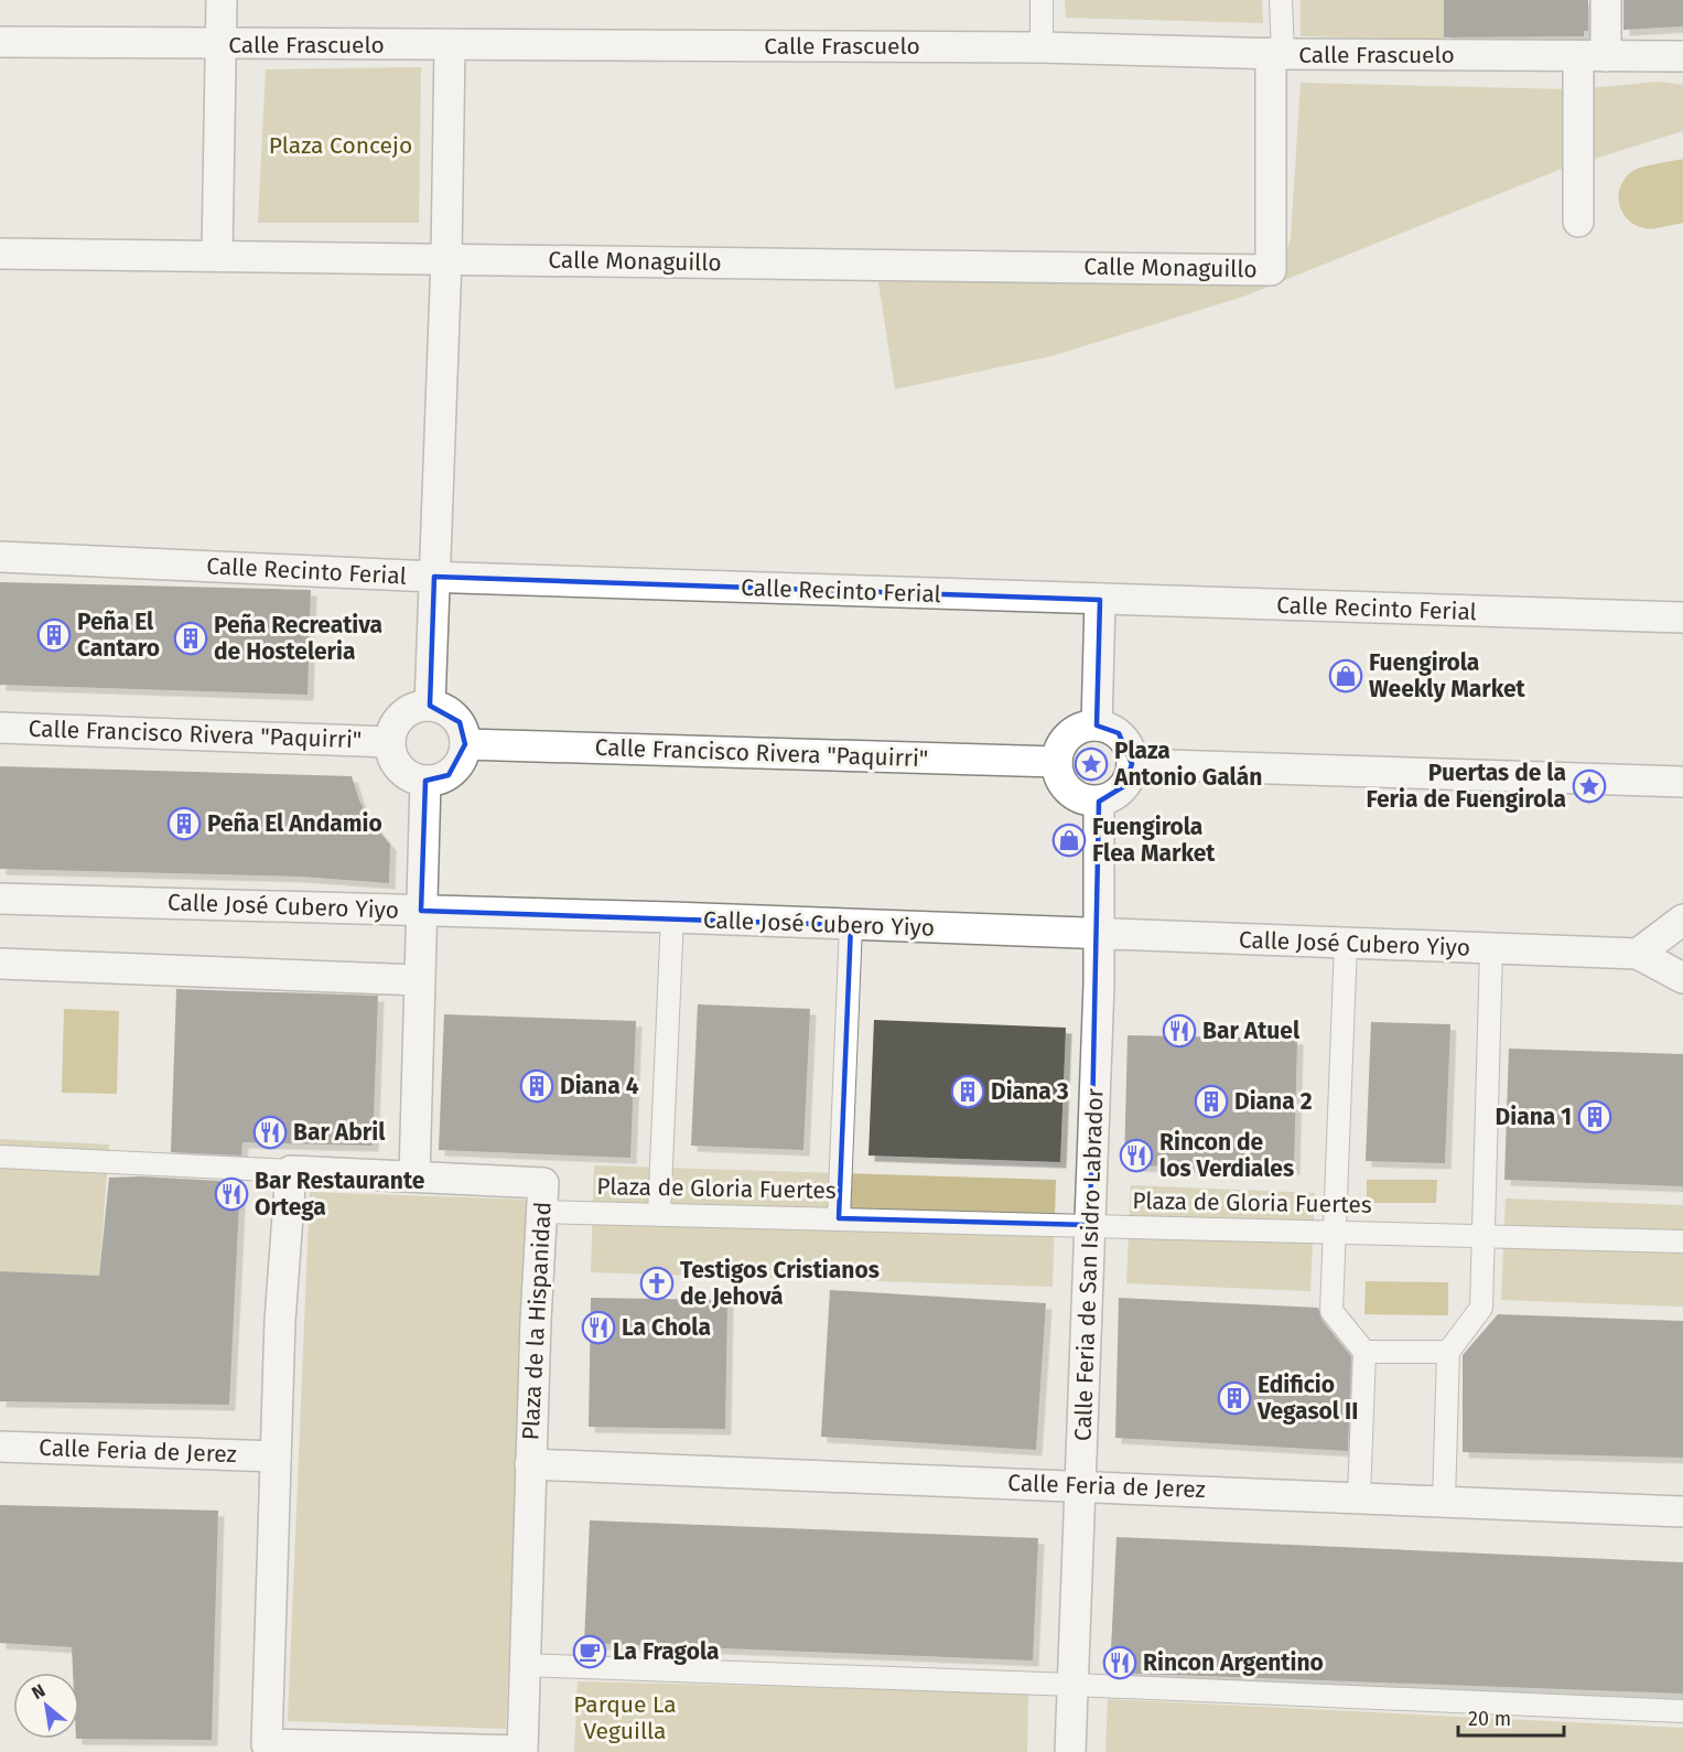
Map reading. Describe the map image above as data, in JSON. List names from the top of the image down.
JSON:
{
  "streets": {
    "street": [
      "Calle Frascuelo",
      "Calle Monaguillo",
      "Calle Recinto Ferial",
      "Calle Francisco Rivera \"Paquirri\"",
      "Calle José Cubero Yiyo",
      "Plaza de Gloria Fuertes",
      "Calle Feria de San Isidro Labrador",
      "Plaza de la Hispanidad",
      "Calle Feria de Jerez"
    ]
  },
  "crossings": [
    ["Calle Frascuelo", "Calle Monaguillo"],
    ["Calle Francisco Rivera \"Paquirri\"", "Calle Feria de San Isidro Labrador"],
    ["Calle José Cubero Yiyo", "Calle Feria de San Isidro Labrador"],
    ["Plaza de Gloria Fuertes", "Calle Feria de San Isidro Labrador"],
    ["Plaza de Gloria Fuertes", "Plaza de la Hispanidad"],
    ["Calle Feria de San Isidro Labrador", "Calle Feria de Jerez"],
    ["Plaza de la Hispanidad", "Calle Feria de Jerez"]
  ],
  "parks": ["Plaza Concejo", "Parque La Veguilla"],
  "places": {
    "building": [
      "Peña El Cantaro",
      "Peña Recreativa de Hosteleria",
      "Peña El Andamio",
      "Diana 4",
      "Diana 3",
      "Diana 2",
      "Diana 1",
      "Edificio Vegasol II"
    ],
    "shop": ["Fuengirola Weekly Market", "Fuengirola Flea Market"],
    "place": ["Plaza Antonio Galán", "Puertas de la Feria de Fuengirola"],
    "restaurant": [
      "Bar Atuel",
      "Bar Abril",
      "Rincon de los Verdiales",
      "Bar Restaurante Ortega",
      "La Chola",
      "Rincon Argentino"
    ],
    "church": ["Testigos Cristianos de Jehová"],
    "cafe": ["La Fragola"]
  },
  "scale_bar": "20 m",
  "north": "top left"
}
